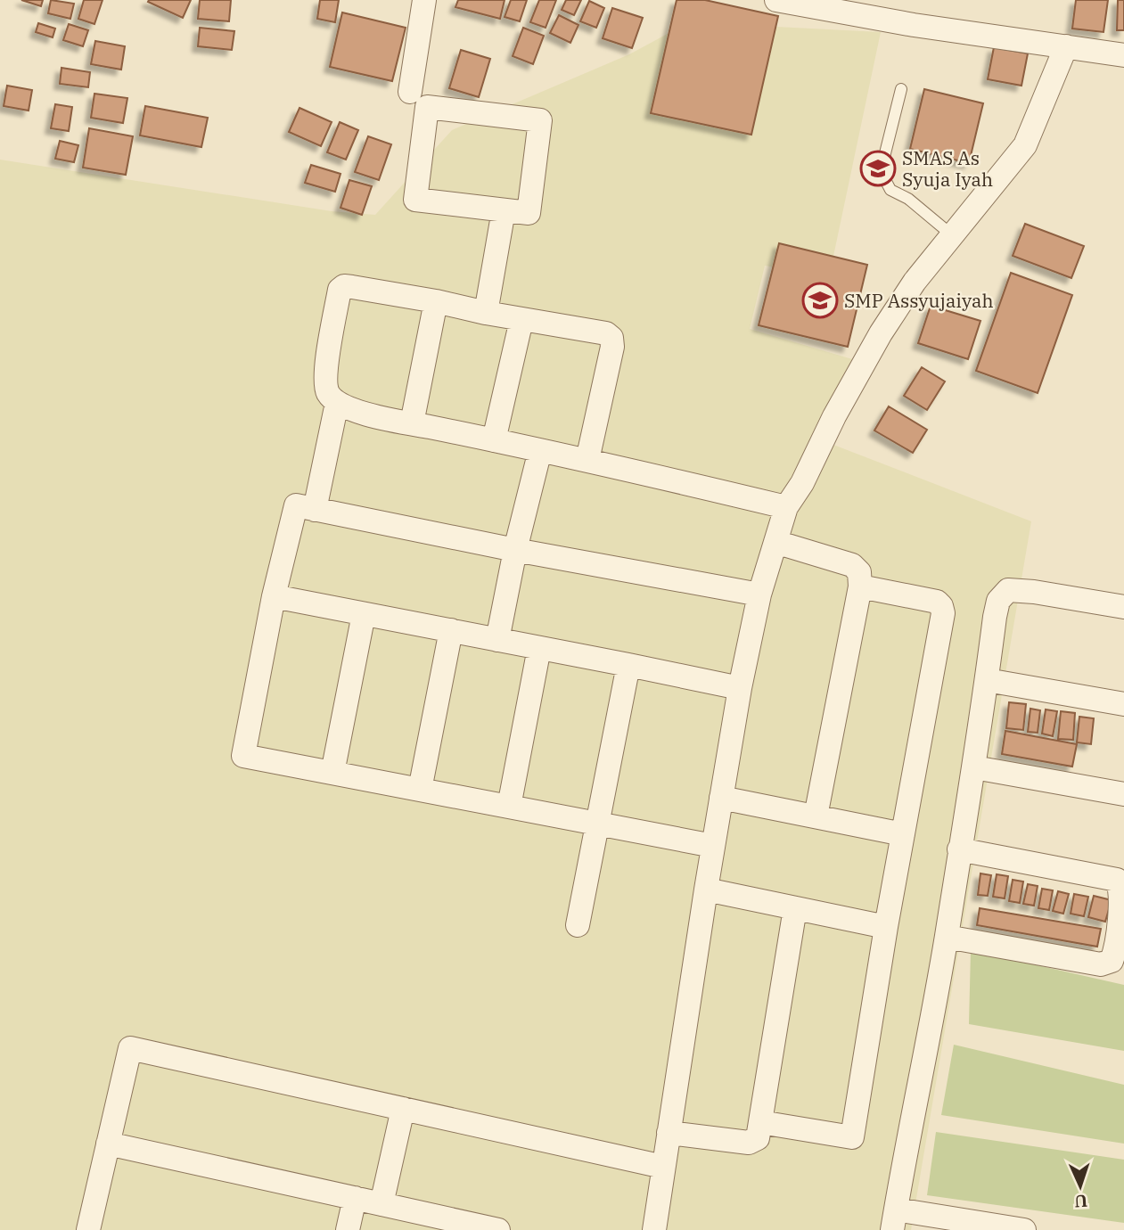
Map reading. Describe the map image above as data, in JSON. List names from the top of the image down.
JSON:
{
  "places": {
    "school or university": ["SMAS As Syuja Iyah", "SMP Assyujaiyah"]
  },
  "north": "bottom"
}
